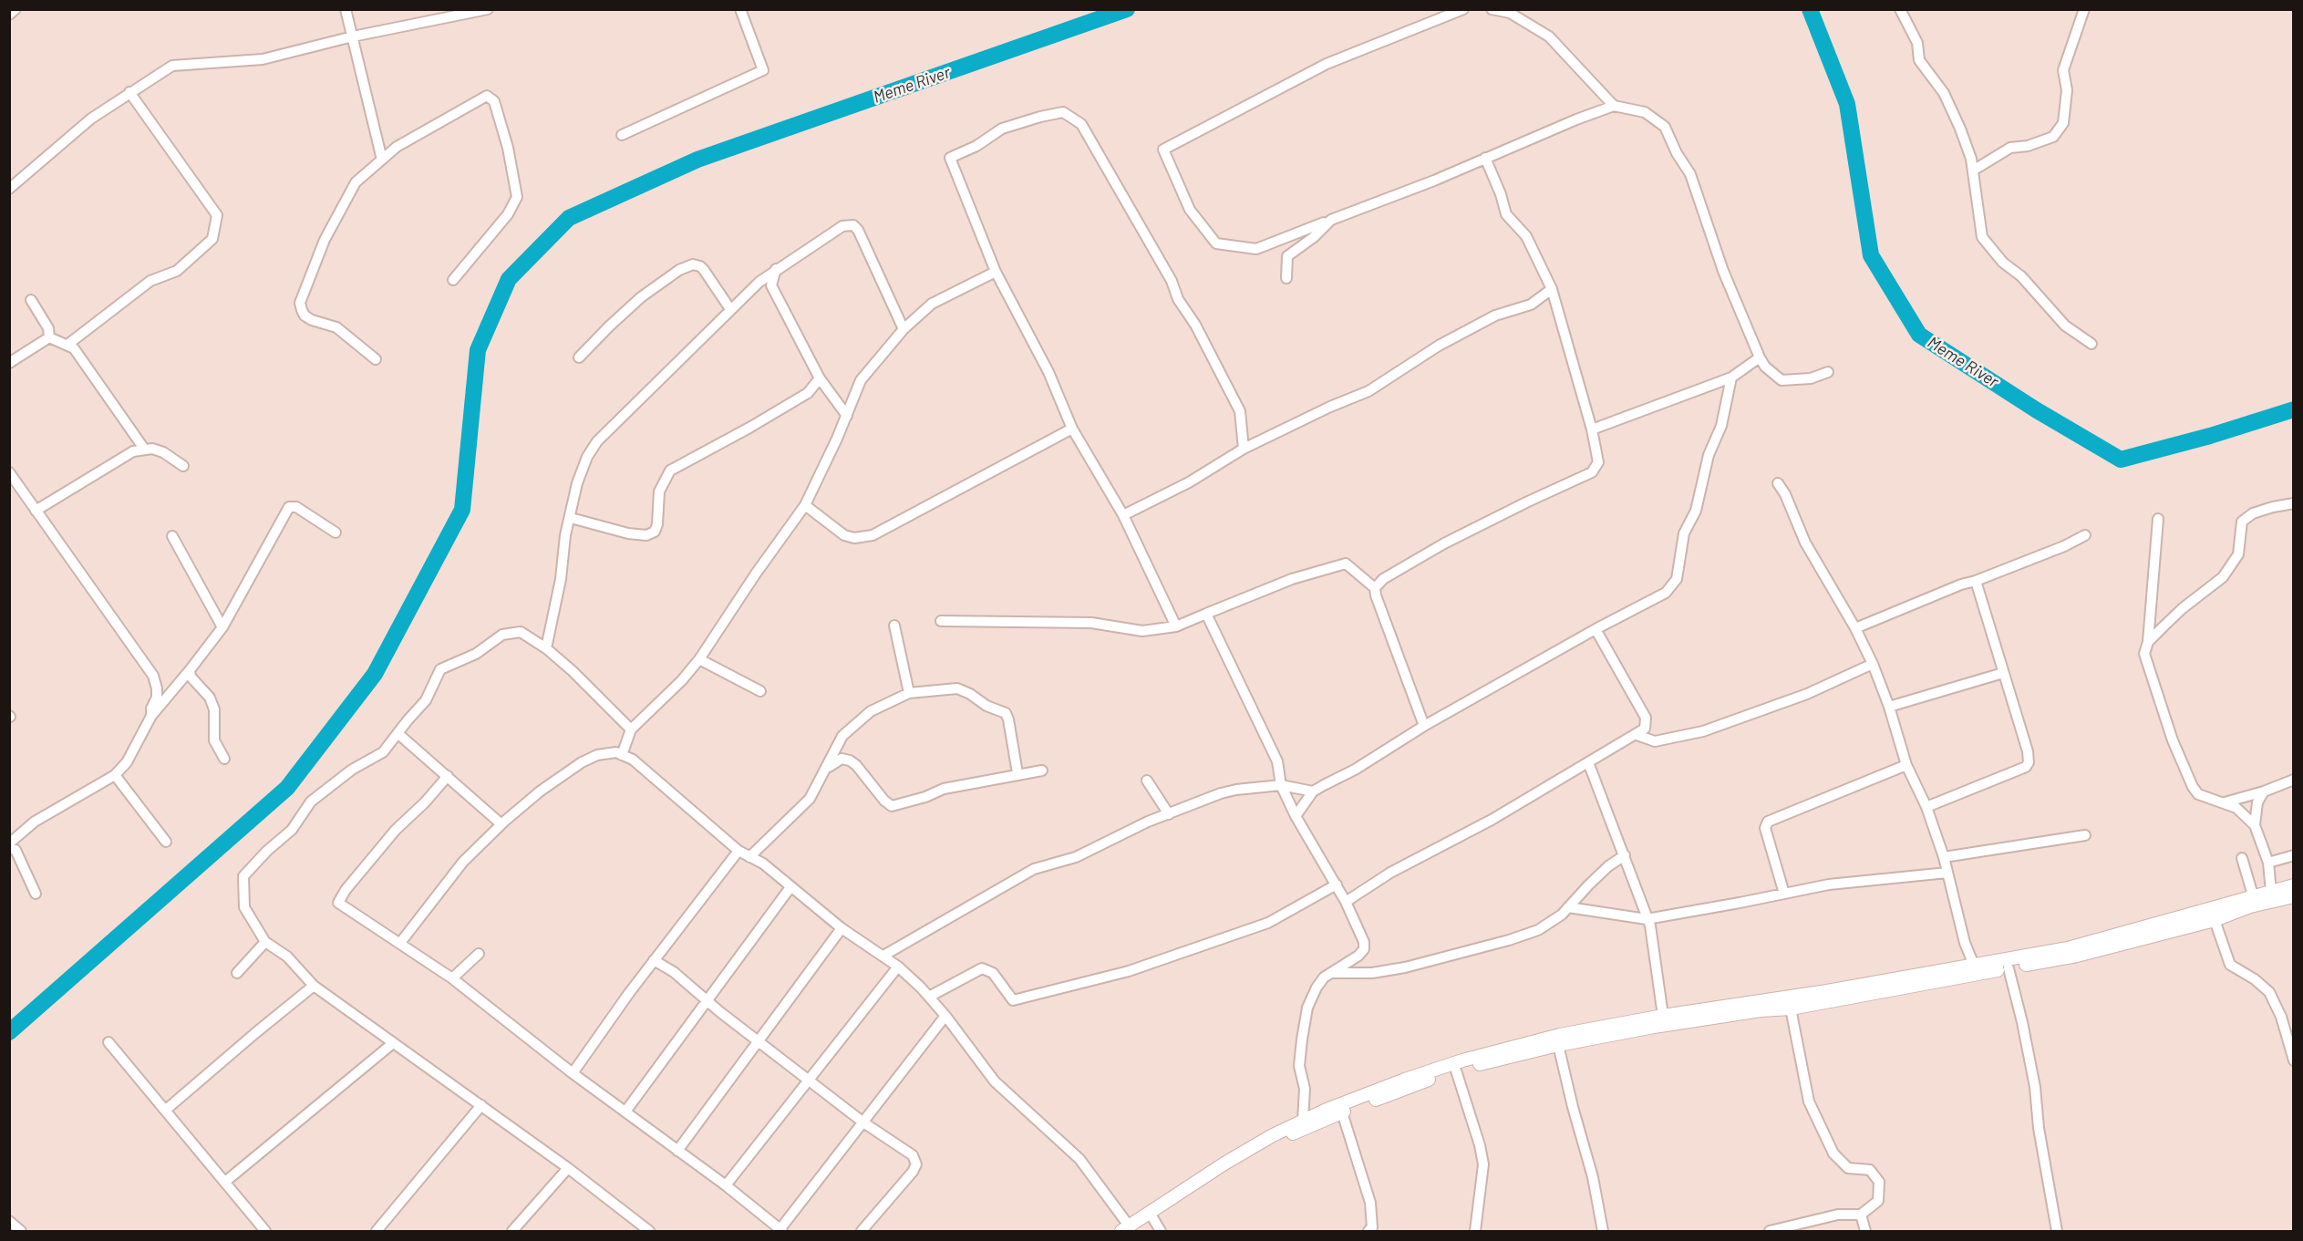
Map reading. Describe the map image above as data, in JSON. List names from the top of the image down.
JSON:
{
  "water": ["Meme River"]
}
